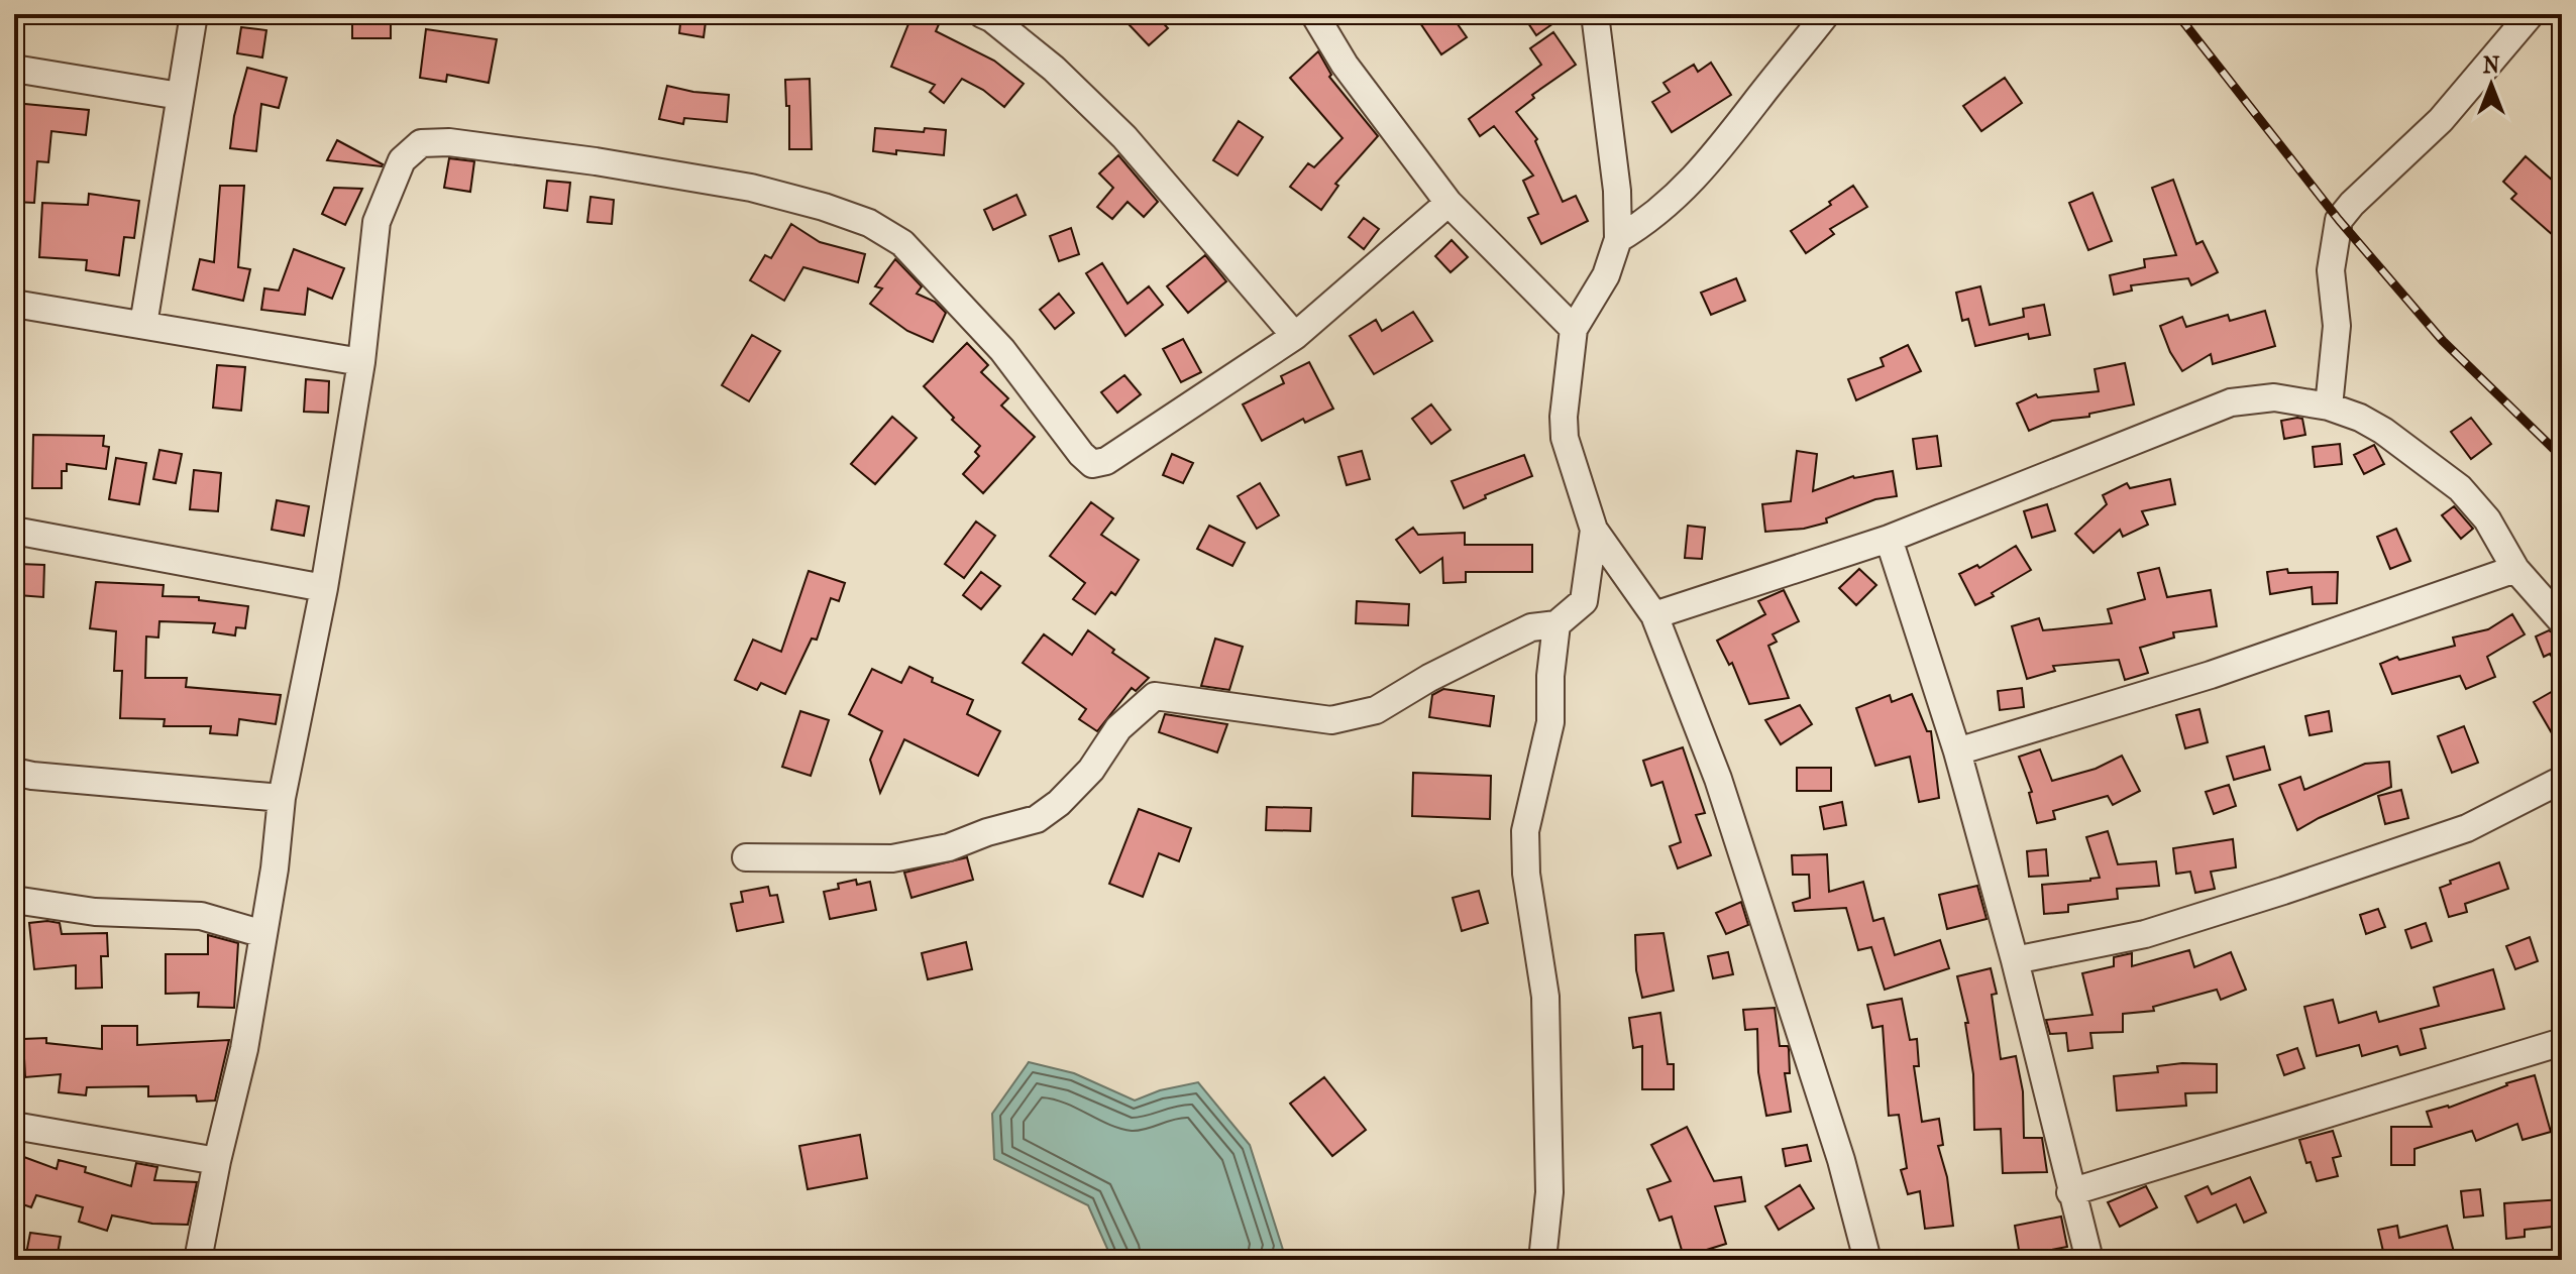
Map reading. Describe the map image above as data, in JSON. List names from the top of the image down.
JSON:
{
  "north": "top"
}
